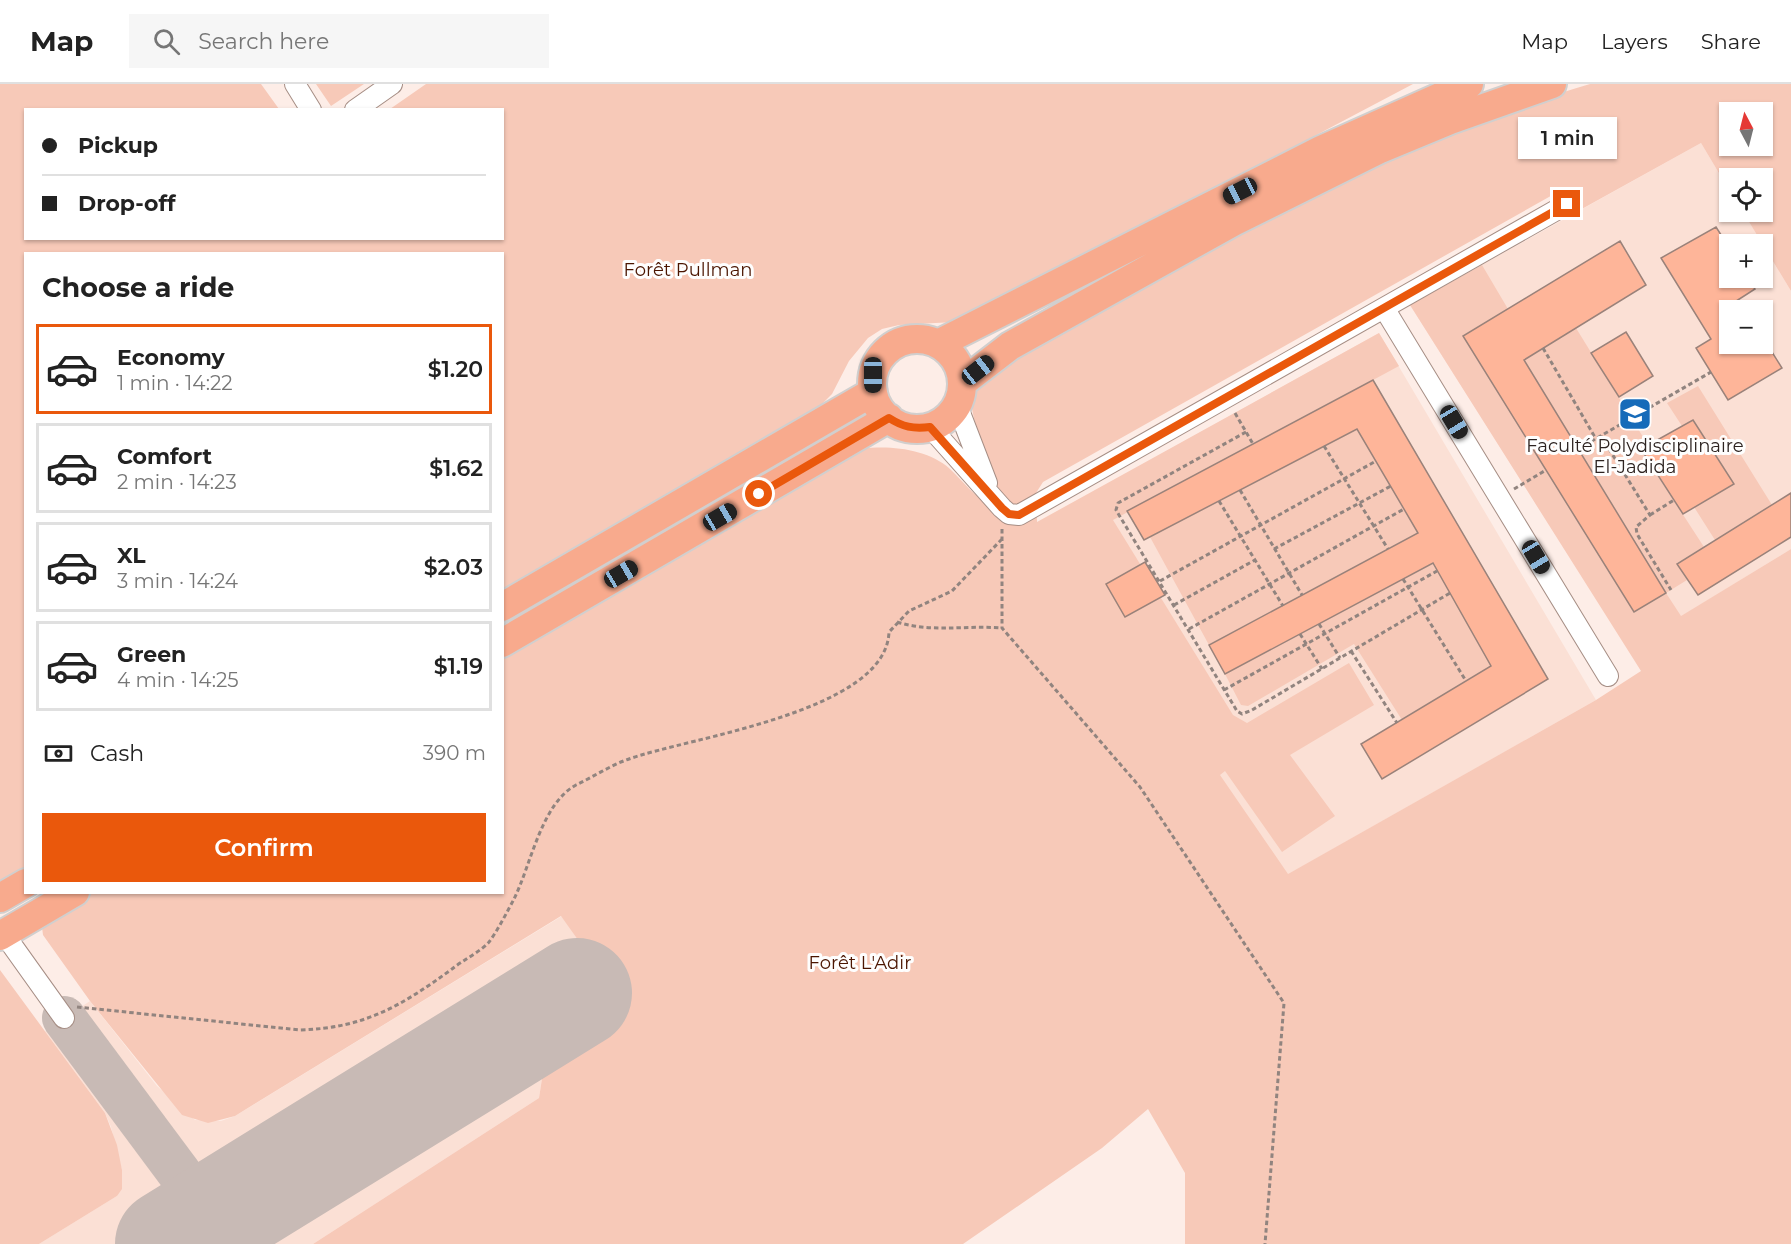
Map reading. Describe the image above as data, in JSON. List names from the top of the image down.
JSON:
{
  "parks": ["Forêt Pullman", "Forêt L'Adir"],
  "places": {
    "school or university": ["Faculté Polydisciplinaire El-Jadida"]
  },
  "north": "top",
  "page": {
    "header": "Map",
    "search": "Search here",
    "nav": ["Map", "Layers", "Share"],
    "map_buttons": ["+", "−"],
    "banner": ["Pickup", "Drop-off"],
    "bubble": "1 min",
    "heading": "Choose a ride",
    "list": [
      {
        "name": "Economy",
        "note": "1 min · 14:22",
        "value": "$1.20"
      },
      {
        "name": "Comfort",
        "note": "2 min · 14:23",
        "value": "$1.62"
      },
      {
        "name": "XL",
        "note": "3 min · 14:24",
        "value": "$2.03"
      },
      {
        "name": "Green",
        "note": "4 min · 14:25",
        "value": "$1.19"
      }
    ],
    "pay": ["Cash", "390 m"],
    "buttons": "Confirm"
  }
}
